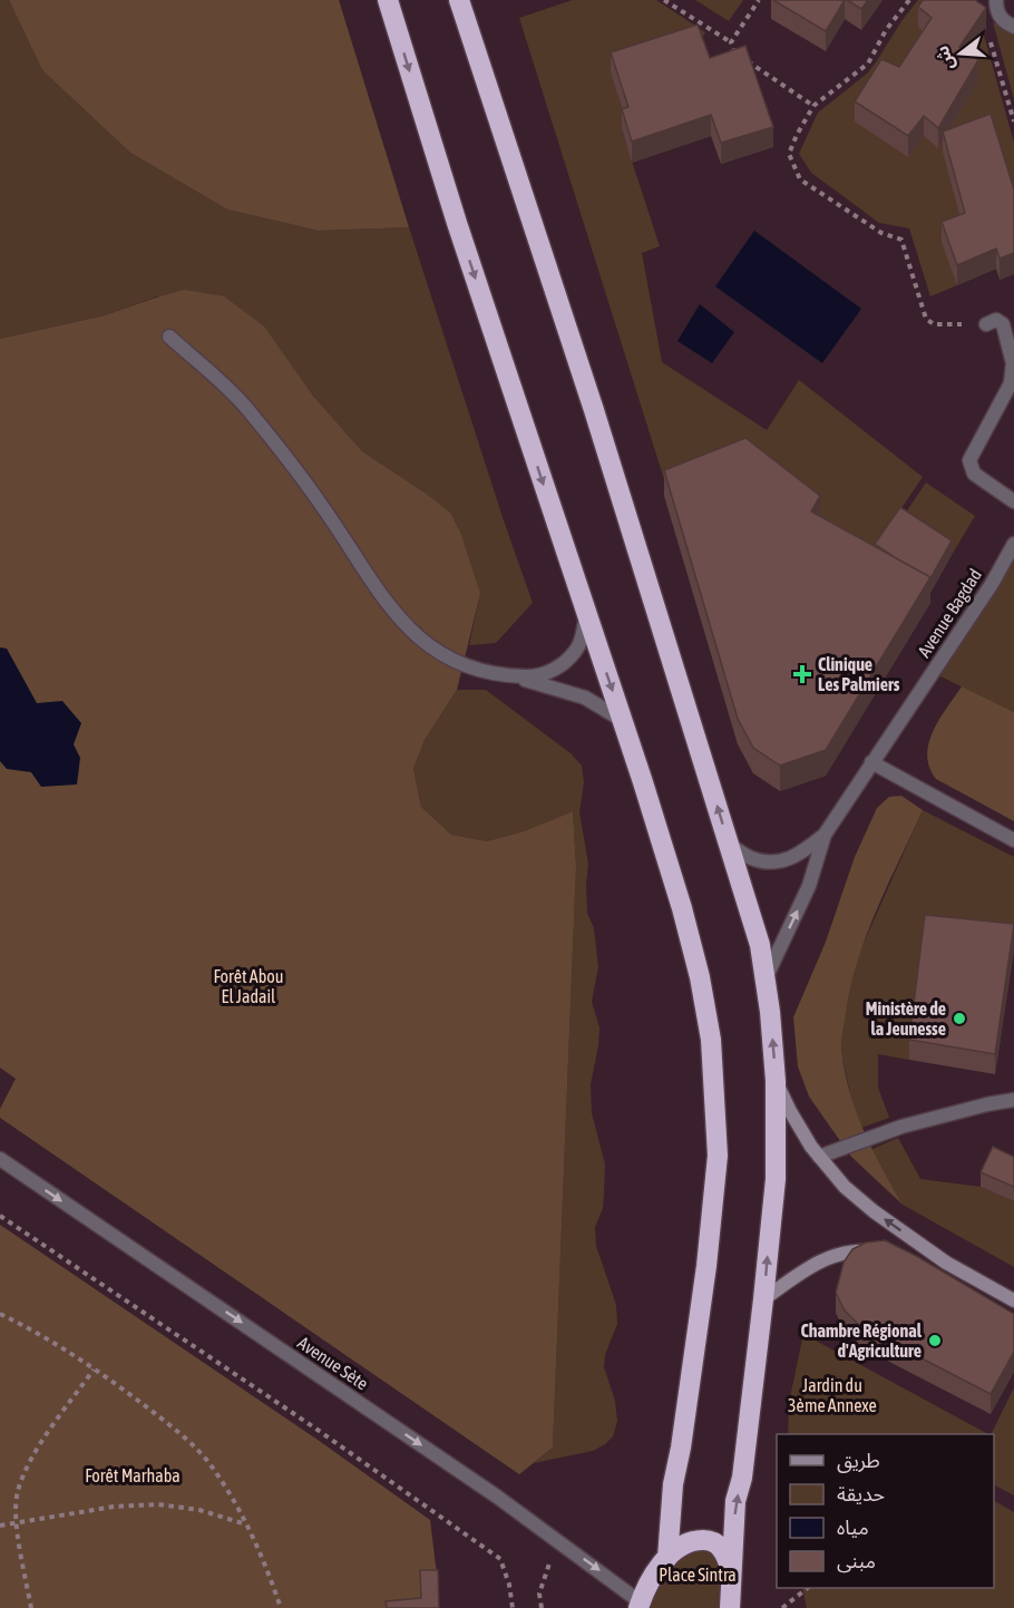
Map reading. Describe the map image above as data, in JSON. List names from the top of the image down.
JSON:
{
  "streets": {
    "street": ["Avenue Bagdad", "Avenue Sète"]
  },
  "one_way": ["Avenue Sète"],
  "parks": [
    "Forêt Abou El Jadail",
    "Jardin du 3ème Annexe",
    "Forêt Marhaba",
    "Place Sintra"
  ],
  "places": {
    "health": ["Clinique Les Palmiers"],
    "other": ["Ministère de la Jeunesse", "Chambre Régional d'Agriculture"]
  },
  "legend": [
    "طريق",
    "حديقة",
    "مياه",
    "مبنى"
  ],
  "north": "left"
}
